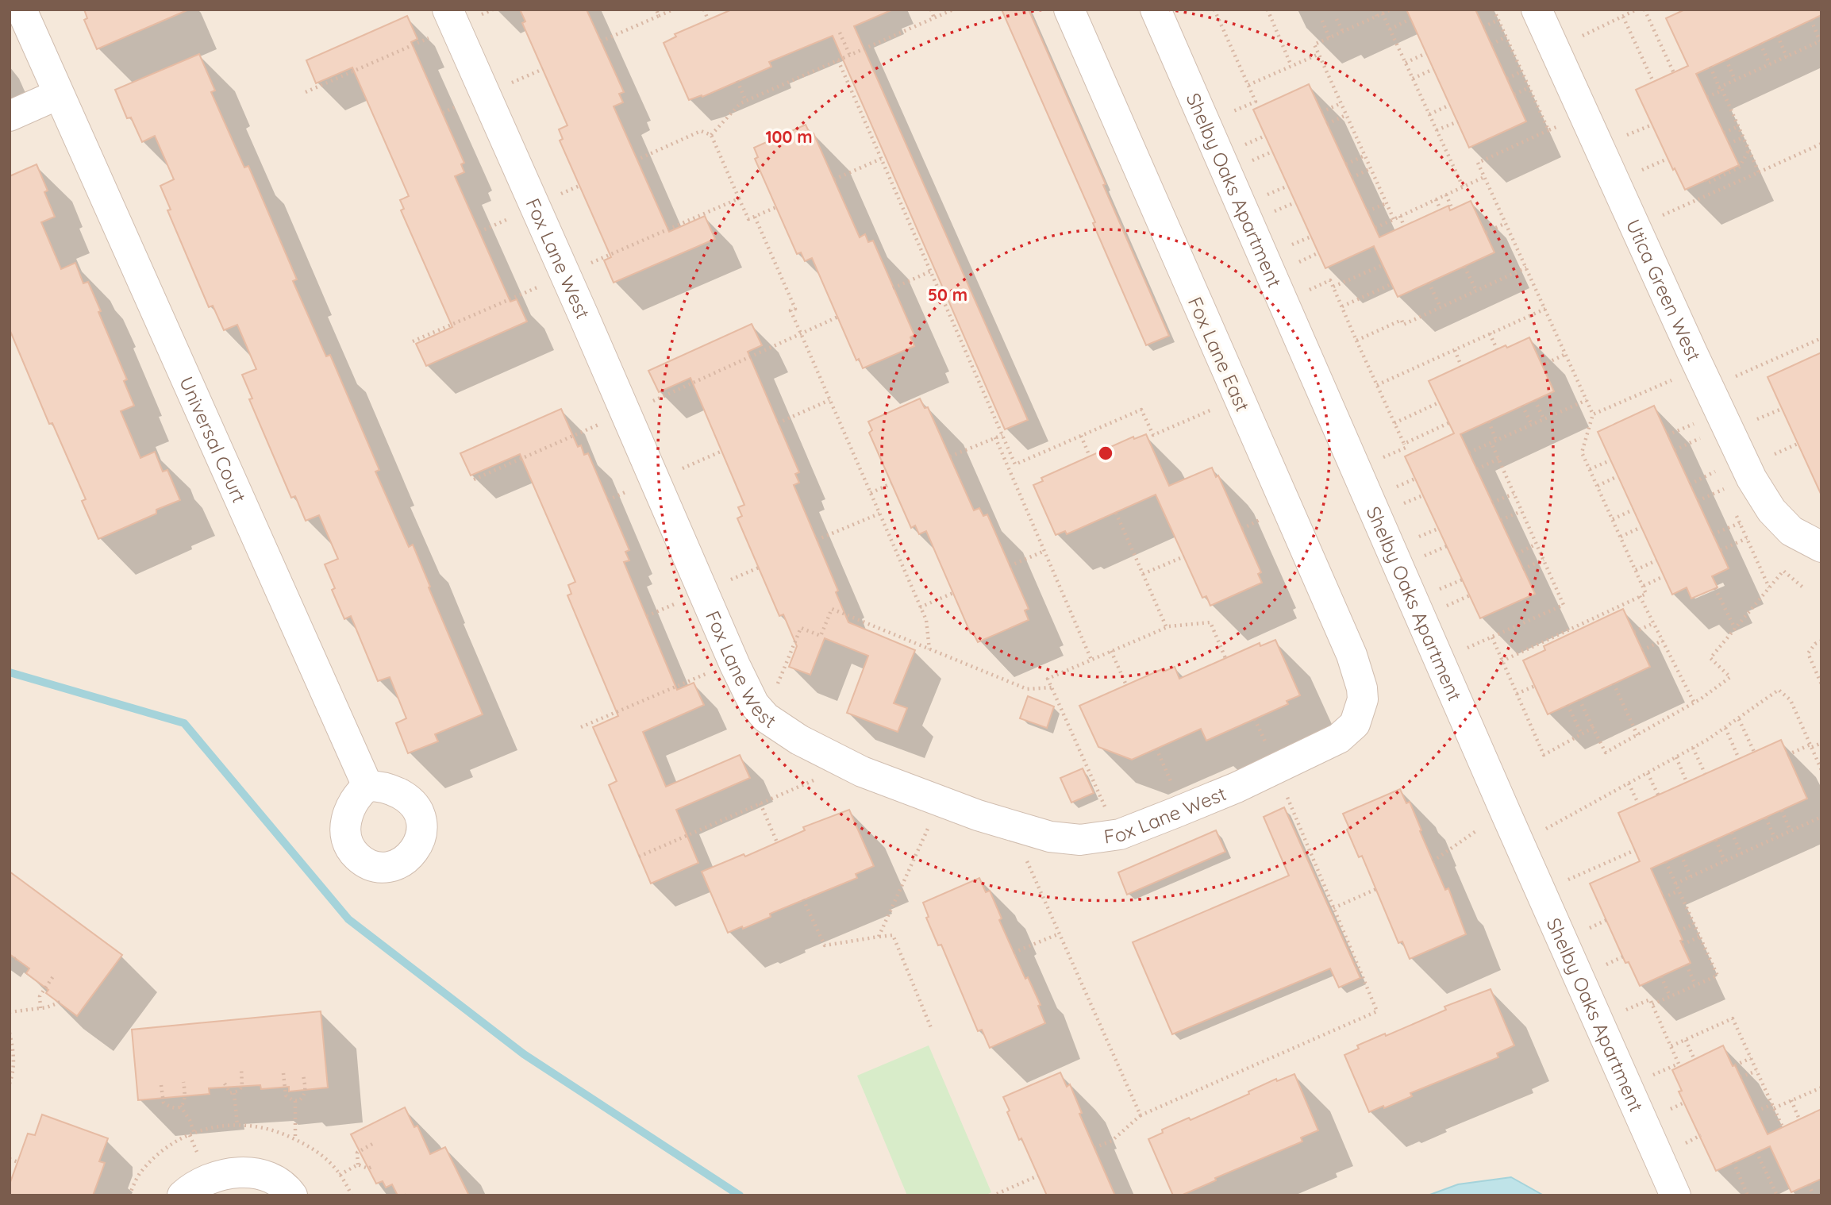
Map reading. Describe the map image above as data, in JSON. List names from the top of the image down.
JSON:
{
  "streets": {
    "street": [
      "Shelby Oaks Apartment",
      "Fox Lane West",
      "Utica Green West",
      "Fox Lane East",
      "Universal Court"
    ]
  },
  "crossings": [
    ["Fox Lane West", "Fox Lane East"]
  ],
  "rings": ["100 m", "50 m"]
}
